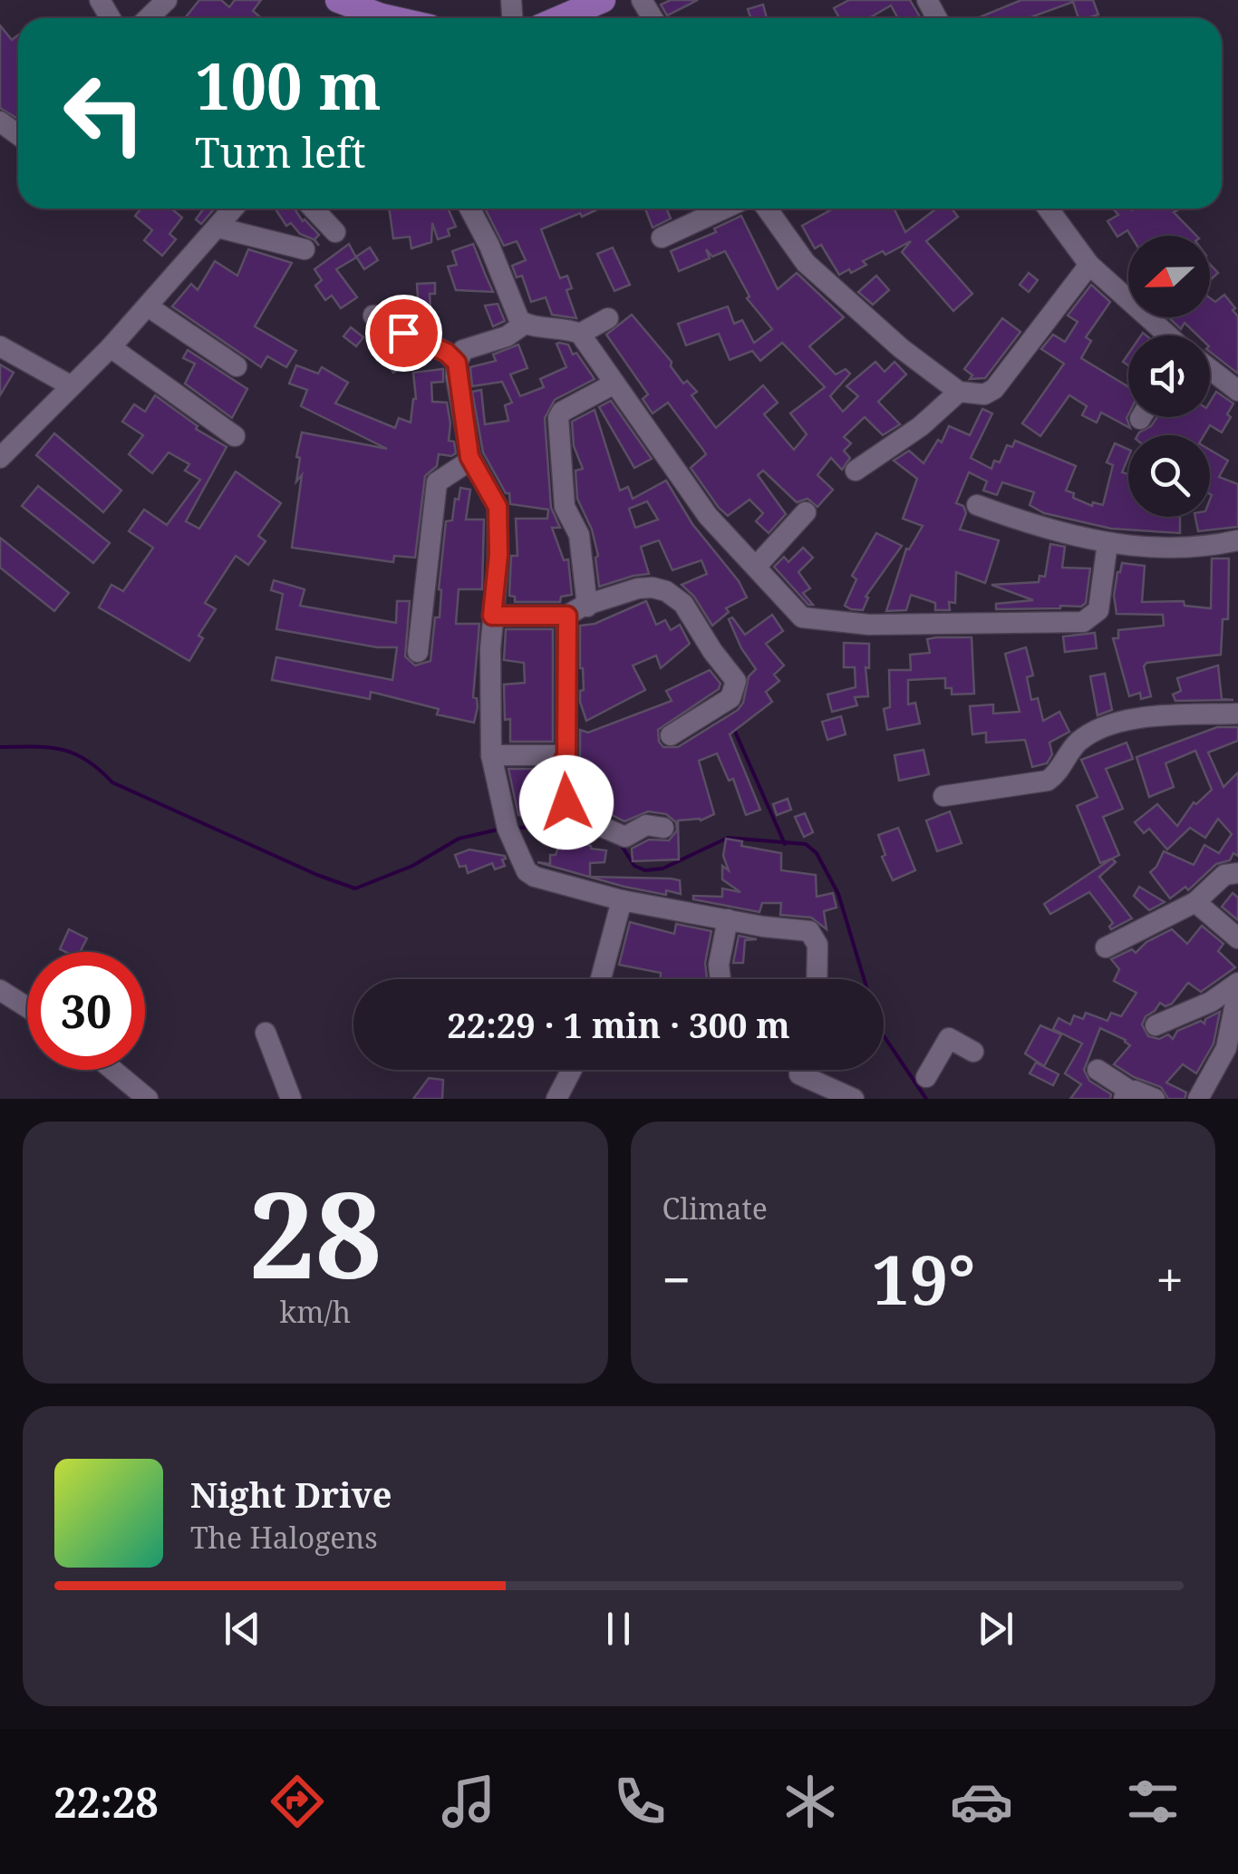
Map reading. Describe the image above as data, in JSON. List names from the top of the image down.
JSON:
{
  "north": "left",
  "page": {
    "turn": ["100 m", "Turn left"],
    "limit": "30",
    "trip": "22:29 · 1 min · 300 m",
    "tile": [
      ["28", "km/h"],
      "Climate"
    ],
    "heat": ["−", "19°", "+"],
    "song": ["Night Drive", "The Halogens"],
    "tabs": "22:28"
  }
}
